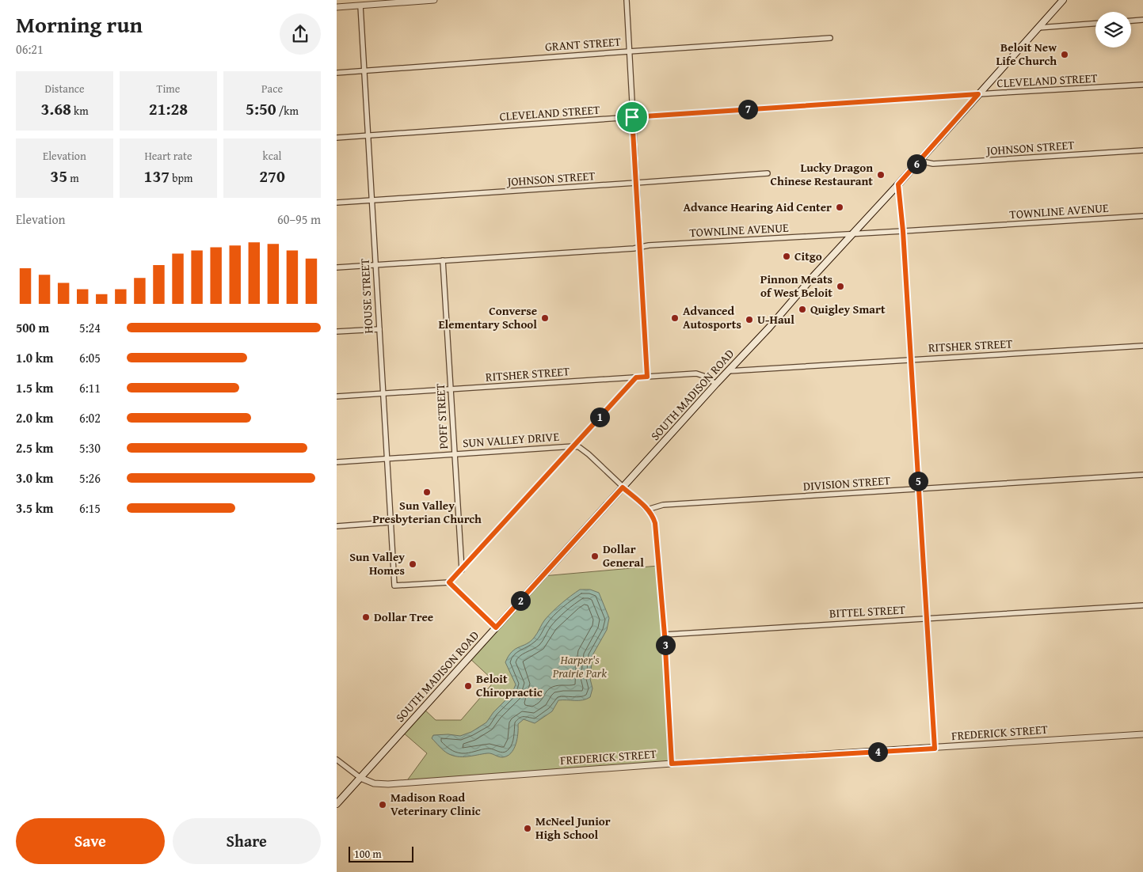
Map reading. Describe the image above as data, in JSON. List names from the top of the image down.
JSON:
{
  "streets": {
    "main road": ["SOUTH MADISON ROAD"],
    "street": [
      "GRANT STREET",
      "CLEVELAND STREET",
      "JOHNSON STREET",
      "TOWNLINE AVENUE",
      "HOUSE STREET",
      "RITSHER STREET",
      "POFF STREET",
      "SUN VALLEY DRIVE",
      "DIVISION STREET",
      "BITTEL STREET",
      "FREDERICK STREET"
    ]
  },
  "crossings": [
    ["GRANT STREET", "HOUSE STREET"],
    ["CLEVELAND STREET", "HOUSE STREET"],
    ["CLEVELAND STREET", "SOUTH MADISON ROAD"],
    ["JOHNSON STREET", "HOUSE STREET"],
    ["JOHNSON STREET", "SOUTH MADISON ROAD"],
    ["TOWNLINE AVENUE", "HOUSE STREET"],
    ["TOWNLINE AVENUE", "SOUTH MADISON ROAD"],
    ["TOWNLINE AVENUE", "POFF STREET"],
    ["HOUSE STREET", "RITSHER STREET"],
    ["HOUSE STREET", "SUN VALLEY DRIVE"],
    ["RITSHER STREET", "SOUTH MADISON ROAD"],
    ["RITSHER STREET", "POFF STREET"],
    ["SOUTH MADISON ROAD", "SUN VALLEY DRIVE"],
    ["SOUTH MADISON ROAD", "FREDERICK STREET"],
    ["POFF STREET", "SUN VALLEY DRIVE"],
    ["SUN VALLEY DRIVE", "DIVISION STREET"]
  ],
  "parks": ["Harper's Prairie Park"],
  "places": [
    "Beloit New Life Church",
    "Lucky Dragon Chinese Restaurant",
    "Advance Hearing Aid Center",
    "Citgo",
    "Pinnon Meats of West Beloit",
    "Quigley Smart",
    "Converse Elementary School",
    "Advanced Autosports",
    "U-Haul",
    "Sun Valley Presbyterian Church",
    "Dollar General",
    "Sun Valley Homes",
    "Dollar Tree",
    "Beloit Chiropractic",
    "Madison Road Veterinary Clinic",
    "McNeel Junior High School"
  ],
  "scale_bar": "100 m",
  "page": {
    "heading": ["Morning run", "06:21"],
    "stats": [
      ["Distance", "3.68 km"],
      ["Time", "21:28"],
      ["Pace", "5:50 /km"],
      ["Elevation", "35 m"],
      ["Heart rate", "137 bpm"],
      ["kcal", "270"]
    ],
    "pins": [
      "7",
      "6",
      "1",
      "5",
      "2",
      "3",
      "4"
    ],
    "chart": ["Elevation", "60–95 m"],
    "list": [
      {
        "name": "500 m",
        "note": "5:24"
      },
      {
        "name": "1.0 km",
        "note": "6:05"
      },
      {
        "name": "1.5 km",
        "note": "6:11"
      },
      {
        "name": "2.0 km",
        "note": "6:02"
      },
      {
        "name": "2.5 km",
        "note": "5:30"
      },
      {
        "name": "3.0 km",
        "note": "5:26"
      },
      {
        "name": "3.5 km",
        "note": "6:15"
      }
    ],
    "buttons": ["Save", "Share"],
    "scale": "100 m"
  }
}
